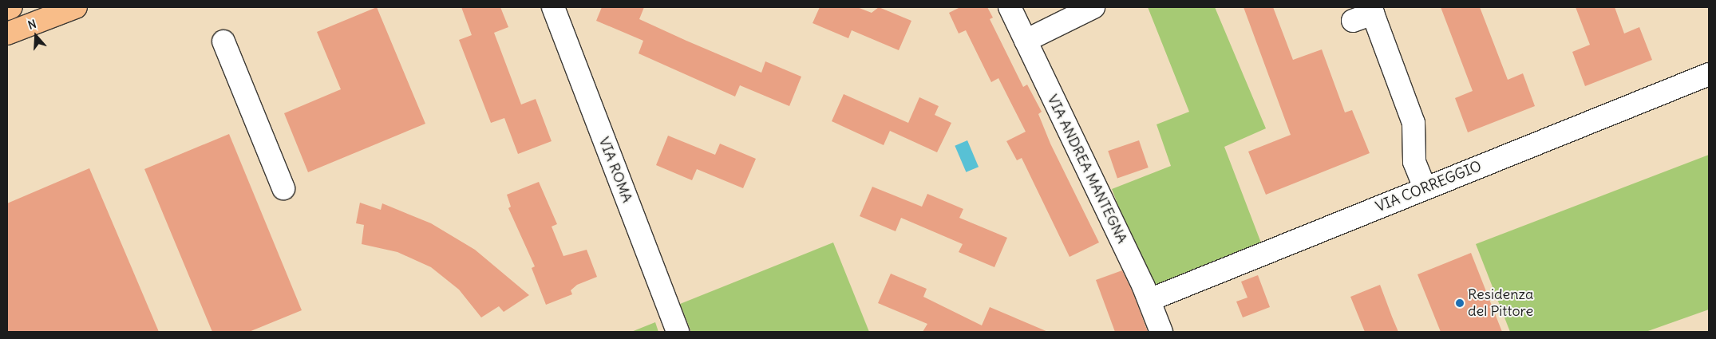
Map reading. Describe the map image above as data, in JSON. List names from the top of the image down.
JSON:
{
  "streets": {
    "street": ["VIA ANDREA MANTEGNA", "VIA ROMA", "VIA CORREGGIO"]
  },
  "crossings": [
    ["VIA ANDREA MANTEGNA", "VIA CORREGGIO"]
  ],
  "places": ["Residenza del Pittore"],
  "north": "top"
}
